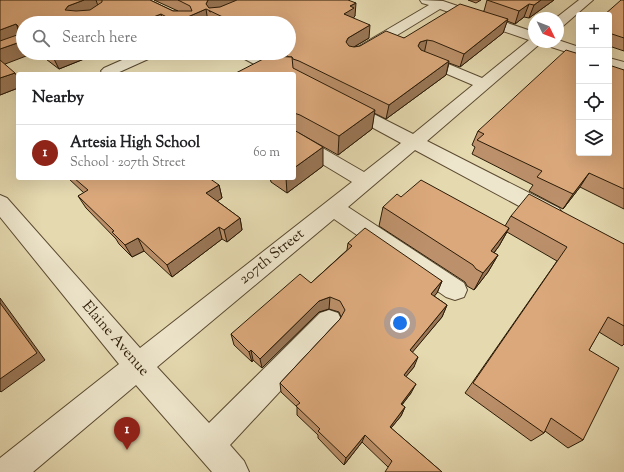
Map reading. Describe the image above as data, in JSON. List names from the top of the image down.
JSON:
{
  "streets": {
    "street": ["207th Street", "Elaine Avenue"]
  },
  "crossings": [
    ["207th Street", "Elaine Avenue"]
  ],
  "north": "bottom right",
  "page": {
    "map_buttons": ["+", "−"],
    "search": "Search here",
    "heading": "Nearby",
    "list": [
      {
        "mark": "1",
        "name": "Artesia High School",
        "note": "School · 207th Street",
        "value": "60 m"
      }
    ],
    "pins": "1"
  }
}
